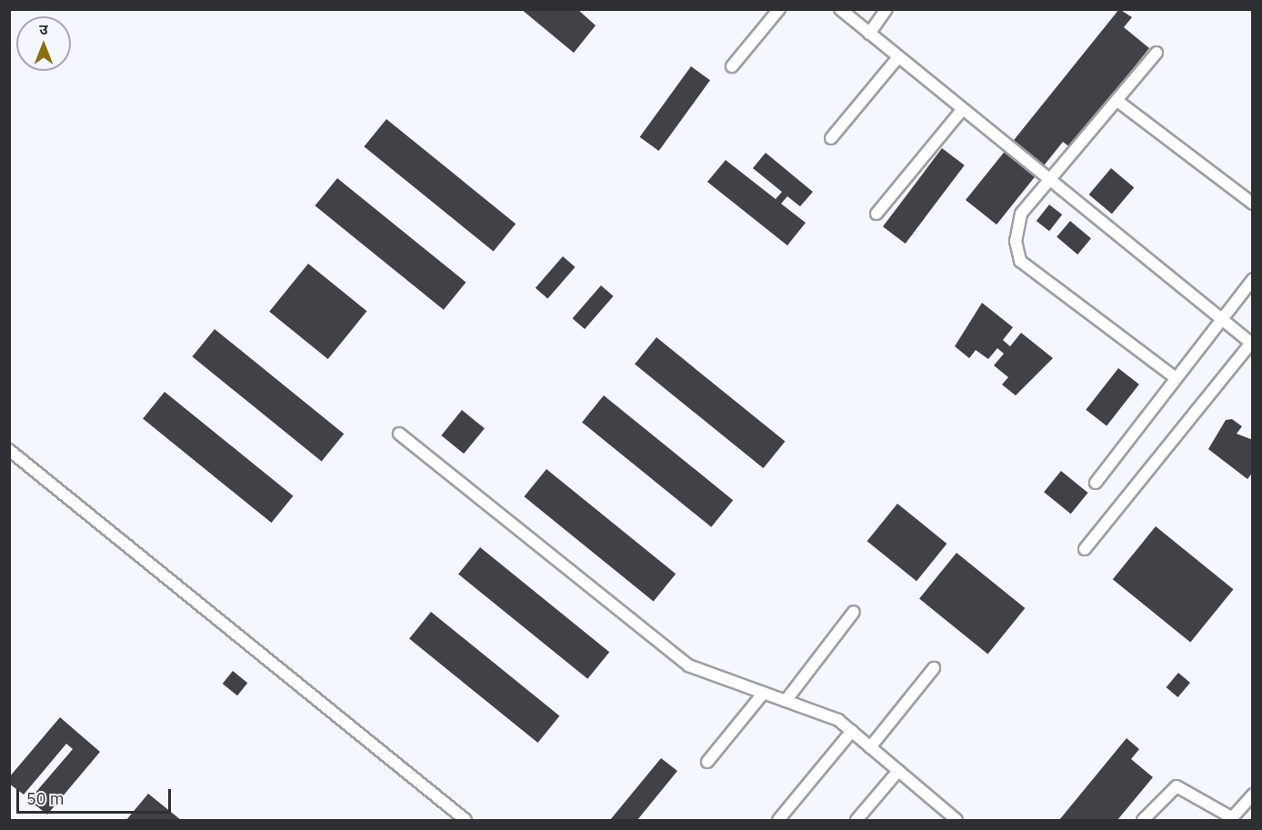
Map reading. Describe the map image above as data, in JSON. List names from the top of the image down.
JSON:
{
  "scale_bar": "50 m",
  "north": "top"
}
